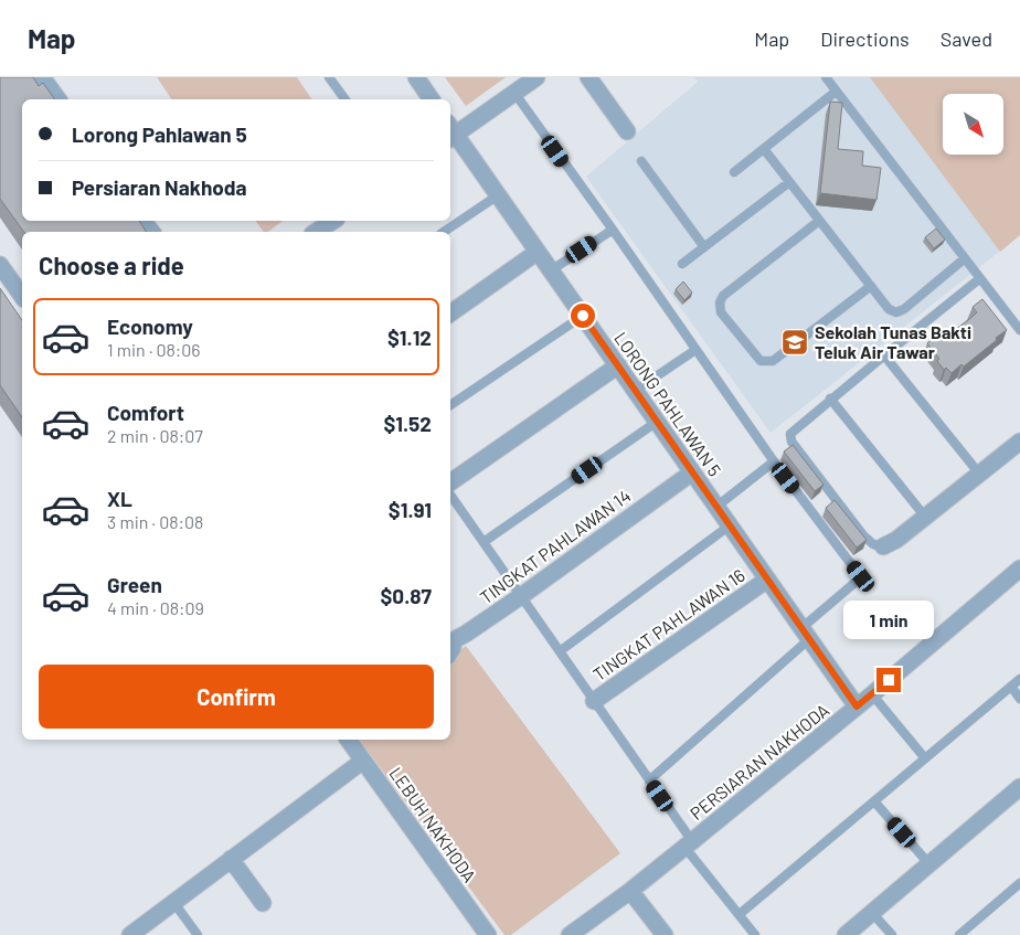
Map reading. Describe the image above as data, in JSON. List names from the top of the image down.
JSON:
{
  "streets": {
    "street": [
      "LORONG PAHLAWAN 5",
      "TINGKAT PAHLAWAN 14",
      "TINGKAT PAHLAWAN 16",
      "PERSIARAN NAKHODA",
      "LEBUH NAKHODA"
    ]
  },
  "crossings": [
    ["LORONG PAHLAWAN 5", "TINGKAT PAHLAWAN 14"],
    ["LORONG PAHLAWAN 5", "TINGKAT PAHLAWAN 16"],
    ["LORONG PAHLAWAN 5", "PERSIARAN NAKHODA"]
  ],
  "places": {
    "school or university": ["Sekolah Tunas Bakti Teluk Air Tawar"]
  },
  "north": "bottom right",
  "page": {
    "header": "Map",
    "nav": ["Map", "Directions", "Saved"],
    "banner": ["Lorong Pahlawan 5", "Persiaran Nakhoda"],
    "heading": "Choose a ride",
    "list": [
      {
        "name": "Economy",
        "note": "1 min · 08:06",
        "value": "$1.12"
      },
      {
        "name": "Comfort",
        "note": "2 min · 08:07",
        "value": "$1.52"
      },
      {
        "name": "XL",
        "note": "3 min · 08:08",
        "value": "$1.91"
      },
      {
        "name": "Green",
        "note": "4 min · 08:09",
        "value": "$0.87"
      }
    ],
    "bubble": "1 min",
    "buttons": "Confirm"
  }
}
